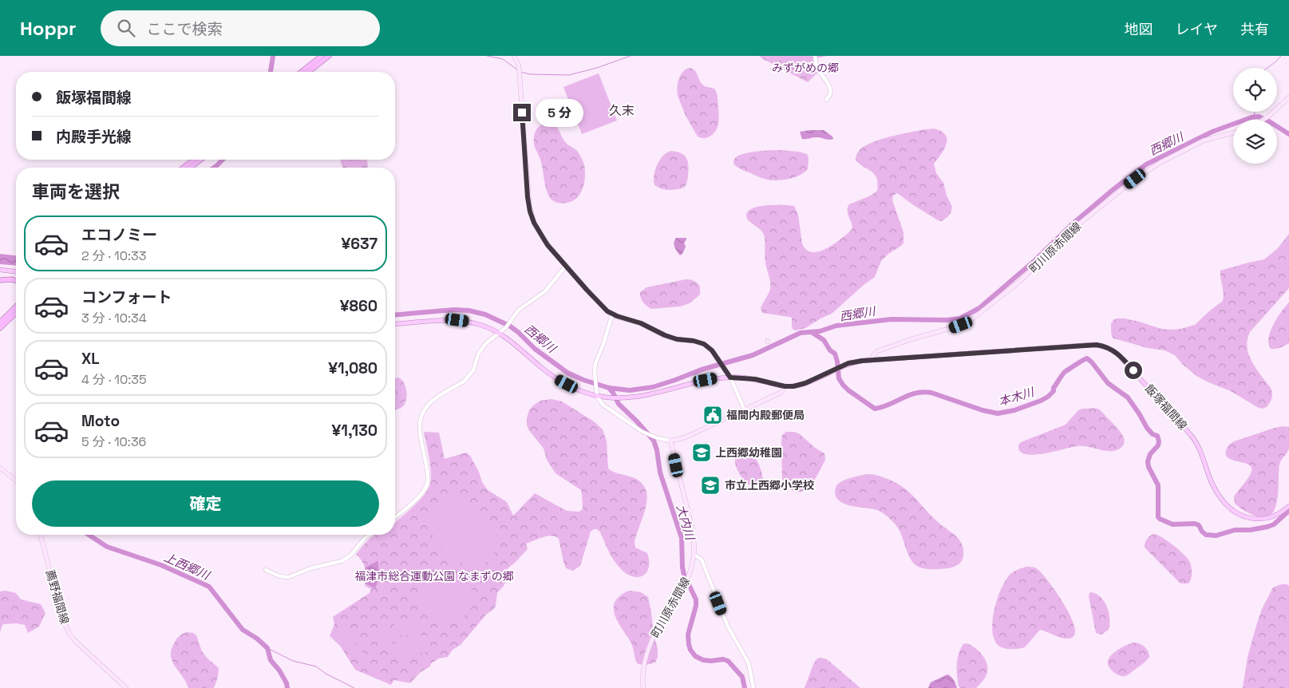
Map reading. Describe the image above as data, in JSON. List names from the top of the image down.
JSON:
{
  "streets": {
    "main road": ["町川原赤間線", "飯塚福間線", "薦野福間線"]
  },
  "crossings": [
    ["町川原赤間線", "飯塚福間線"]
  ],
  "districts": ["久末"],
  "water": [
    "西郷川",
    "本木川",
    "大内川",
    "上西郷川"
  ],
  "parks": ["みずがめの郷", "福津市総合運動公園 なまずの郷"],
  "places": {
    "public building": ["福間内殿郵便局"],
    "school or university": ["上西郷幼稚園", "市立上西郷小学校"]
  },
  "page": {
    "header": "Hoppr",
    "search": "ここで検索",
    "nav": ["地図", "レイヤ", "共有"],
    "banner": ["飯塚福間線", "内殿手光線"],
    "bubble": "5 分",
    "heading": "車両を選択",
    "list": [
      {
        "name": "エコノミー",
        "note": "2 分 · 10:33",
        "value": "¥637"
      },
      {
        "name": "コンフォート",
        "note": "3 分 · 10:34",
        "value": "¥860"
      },
      {
        "name": "XL",
        "note": "4 分 · 10:35",
        "value": "¥1,080"
      },
      {
        "name": "Moto",
        "note": "5 分 · 10:36",
        "value": "¥1,130"
      }
    ],
    "buttons": "確定"
  }
}
